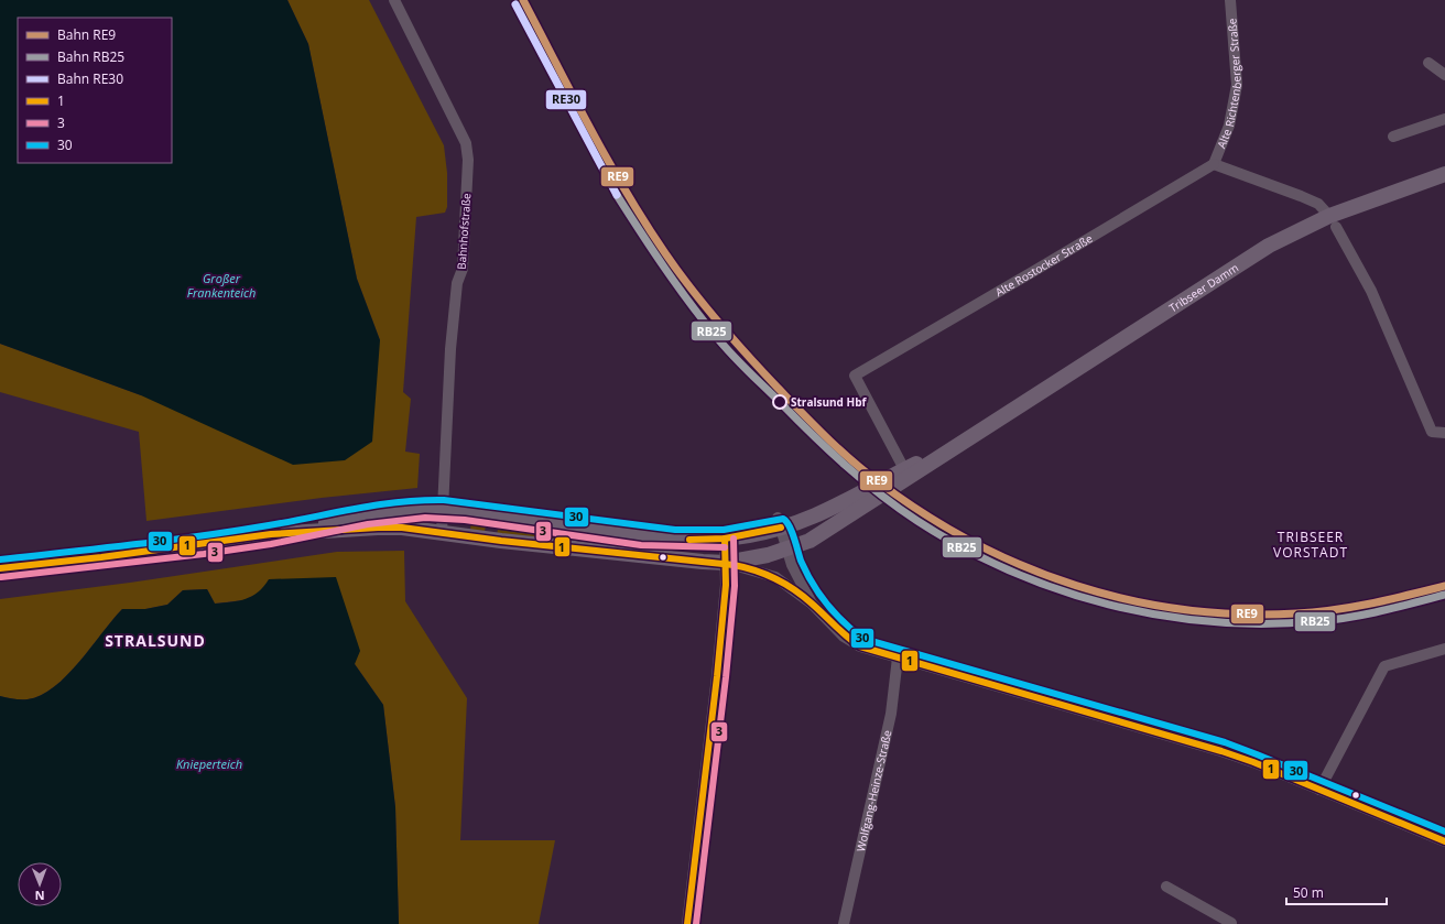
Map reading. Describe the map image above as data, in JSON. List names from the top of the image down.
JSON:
{
  "streets": {
    "main road": ["Tribseer Damm"],
    "street": [
      "Alte Richtenberger Straße",
      "Bahnhofstraße",
      "Alte Rostocker Straße",
      "Wolfgang-Heinze-Straße"
    ]
  },
  "crossings": [
    ["Alte Richtenberger Straße", "Alte Rostocker Straße"],
    ["Bahnhofstraße", "Tribseer Damm"],
    ["Alte Rostocker Straße", "Tribseer Damm"]
  ],
  "districts": ["TRIBSEER VORSTADT", "STRALSUND"],
  "water": ["Großer Frankenteich", "Knieperteich"],
  "places": ["Stralsund Hbf"],
  "lines": [
    "rail line RE9",
    "rail line RE30",
    "rail line RB25",
    "transit line 30",
    "transit line 3",
    "transit line 1"
  ],
  "legend": [
    "Bahn RE9",
    "Bahn RB25",
    "Bahn RE30",
    "1",
    "3",
    "30"
  ],
  "scale_bar": "50 m",
  "north": "bottom"
}
